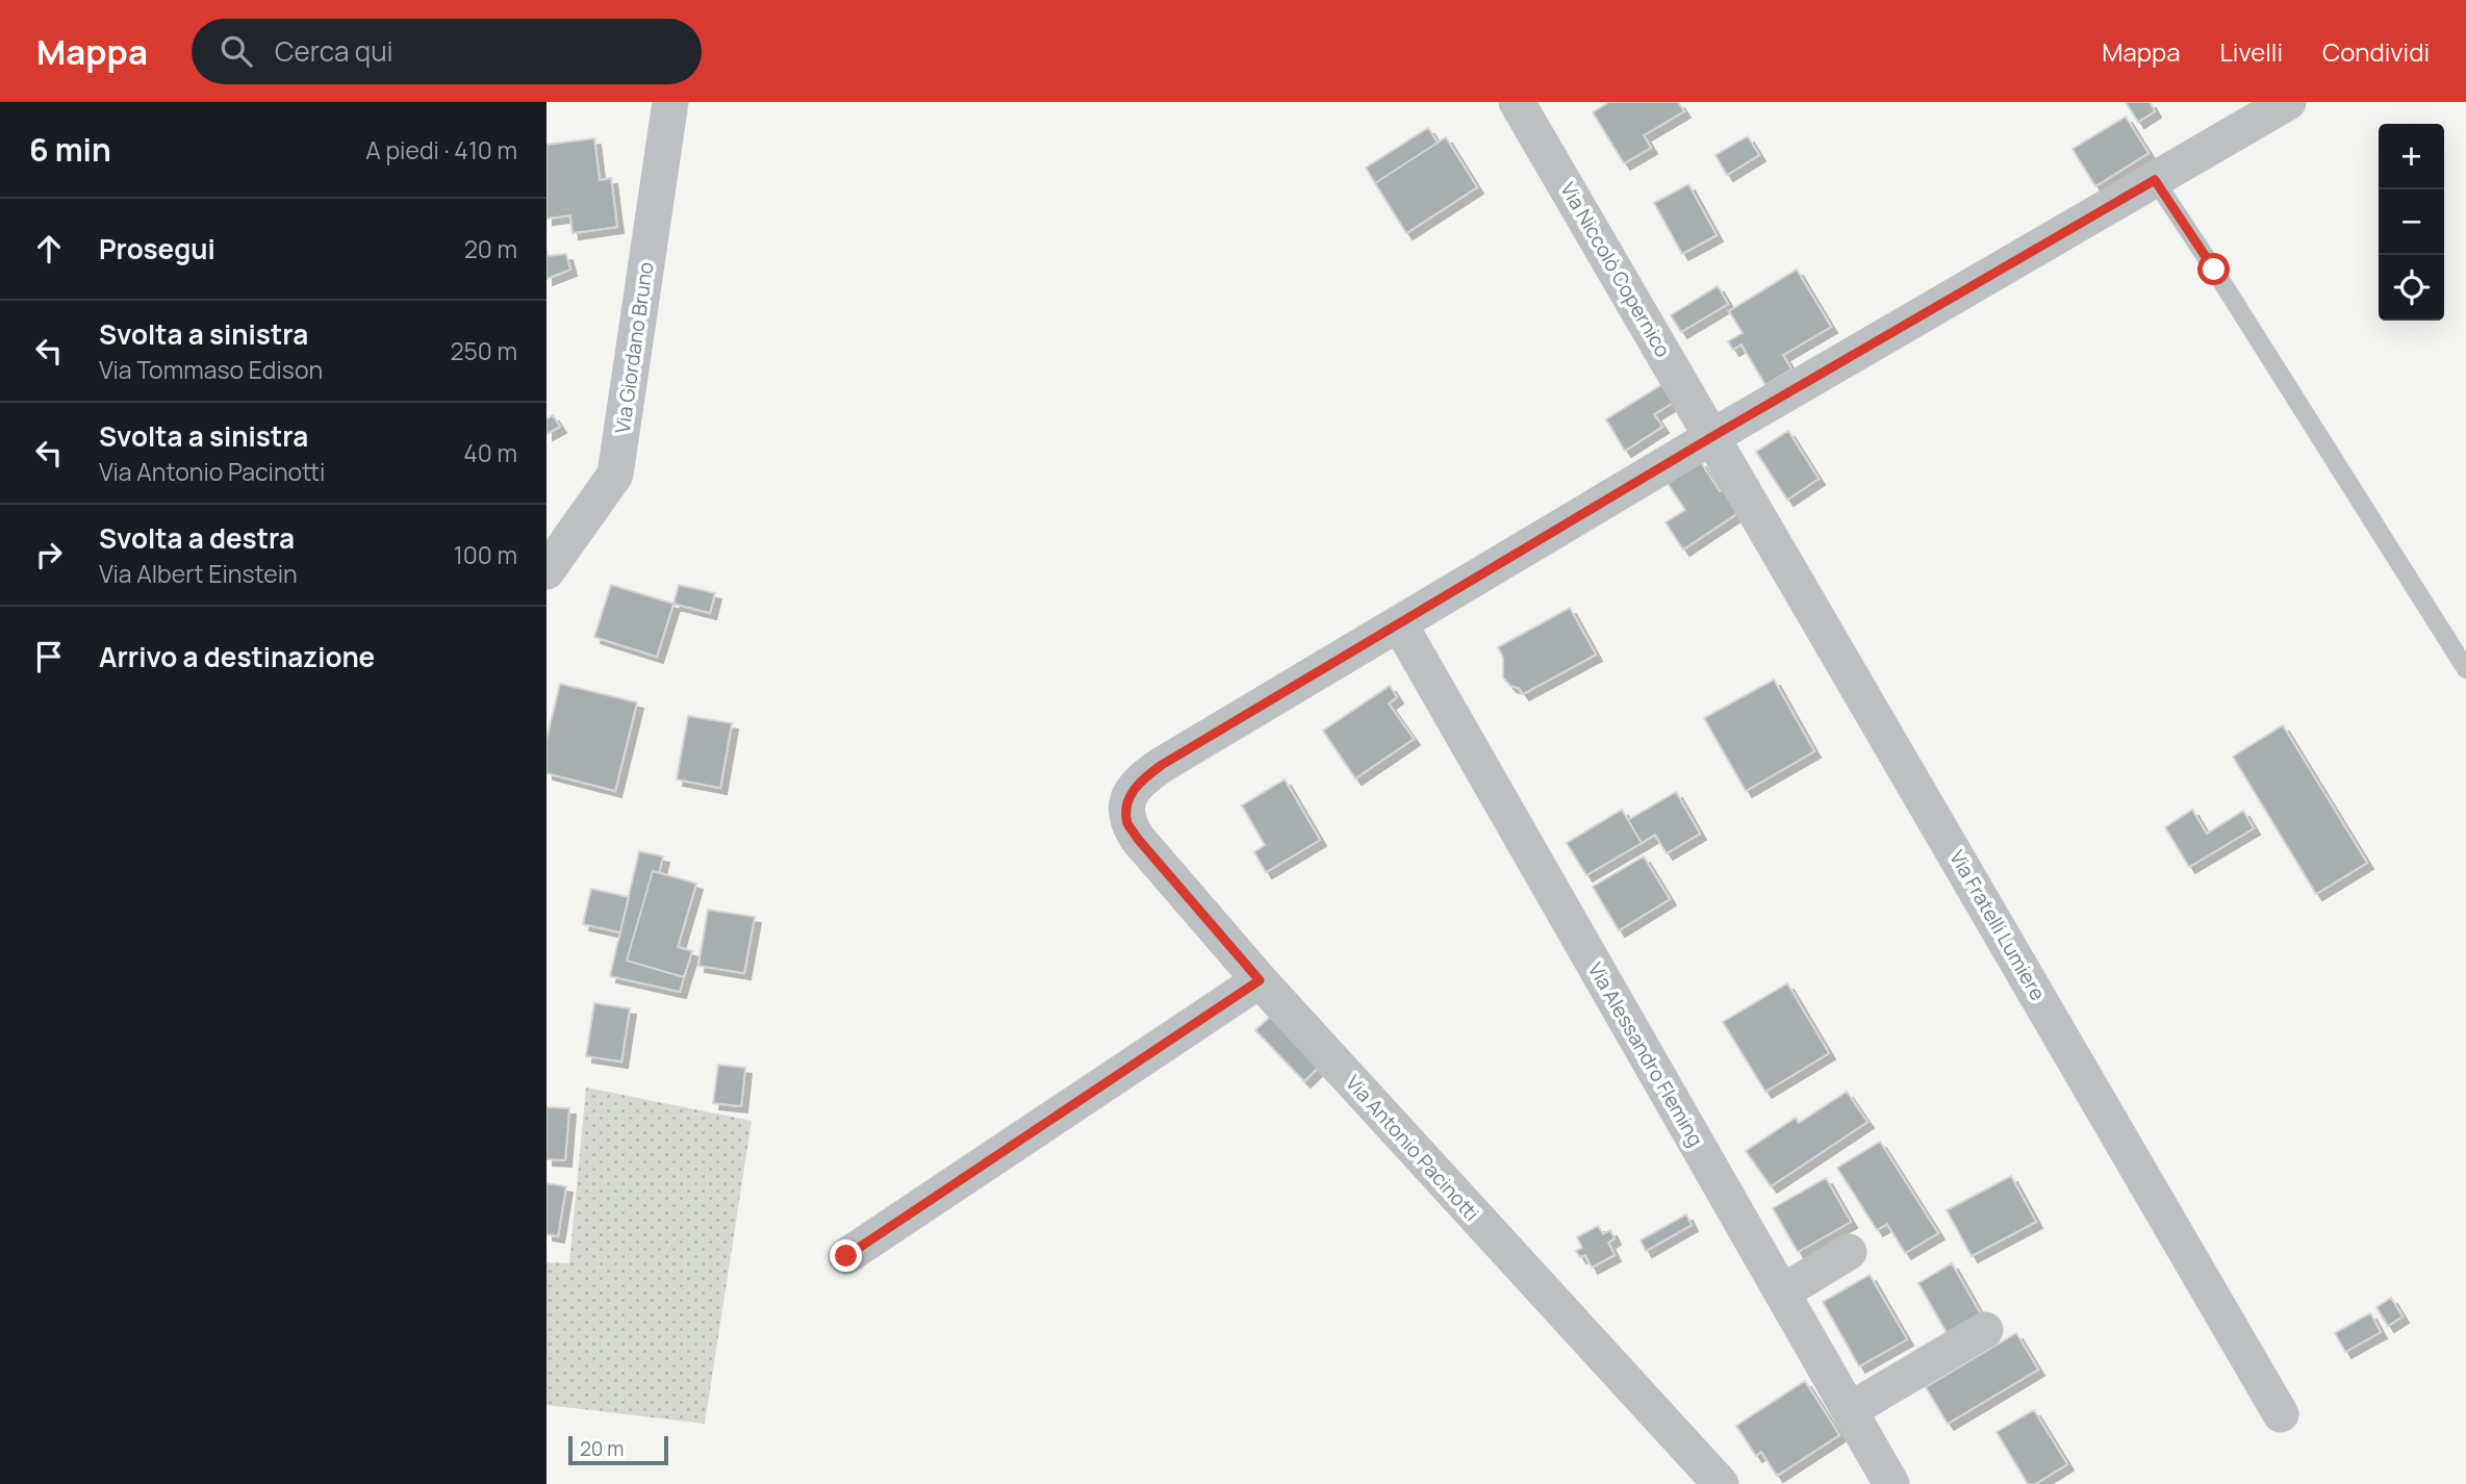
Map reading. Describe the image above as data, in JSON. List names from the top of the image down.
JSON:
{
  "streets": {
    "street": [
      "Via Niccolò Copernico",
      "Via Giordano Bruno",
      "Via Fratelli Lumiere",
      "Via Alessandro Fleming",
      "Via Antonio Pacinotti"
    ]
  },
  "crossings": [
    ["Via Niccolò Copernico", "Via Fratelli Lumiere"],
    ["Via Alessandro Fleming", "Via Antonio Pacinotti"]
  ],
  "scale_bar": "20 m",
  "page": {
    "header": "Mappa",
    "search": "Cerca qui",
    "nav": ["Mappa", "Livelli", "Condividi"],
    "heading": ["6 min", "A piedi · 410 m"],
    "map_buttons": ["+", "−"],
    "list": [
      ["Prosegui", "20 m"],
      ["Svolta a sinistra", "Via Tommaso Edison", "250 m"],
      ["Svolta a sinistra", "Via Antonio Pacinotti", "40 m"],
      ["Svolta a destra", "Via Albert Einstein", "100 m"],
      "Arrivo a destinazione"
    ],
    "scale": "20 m"
  }
}
